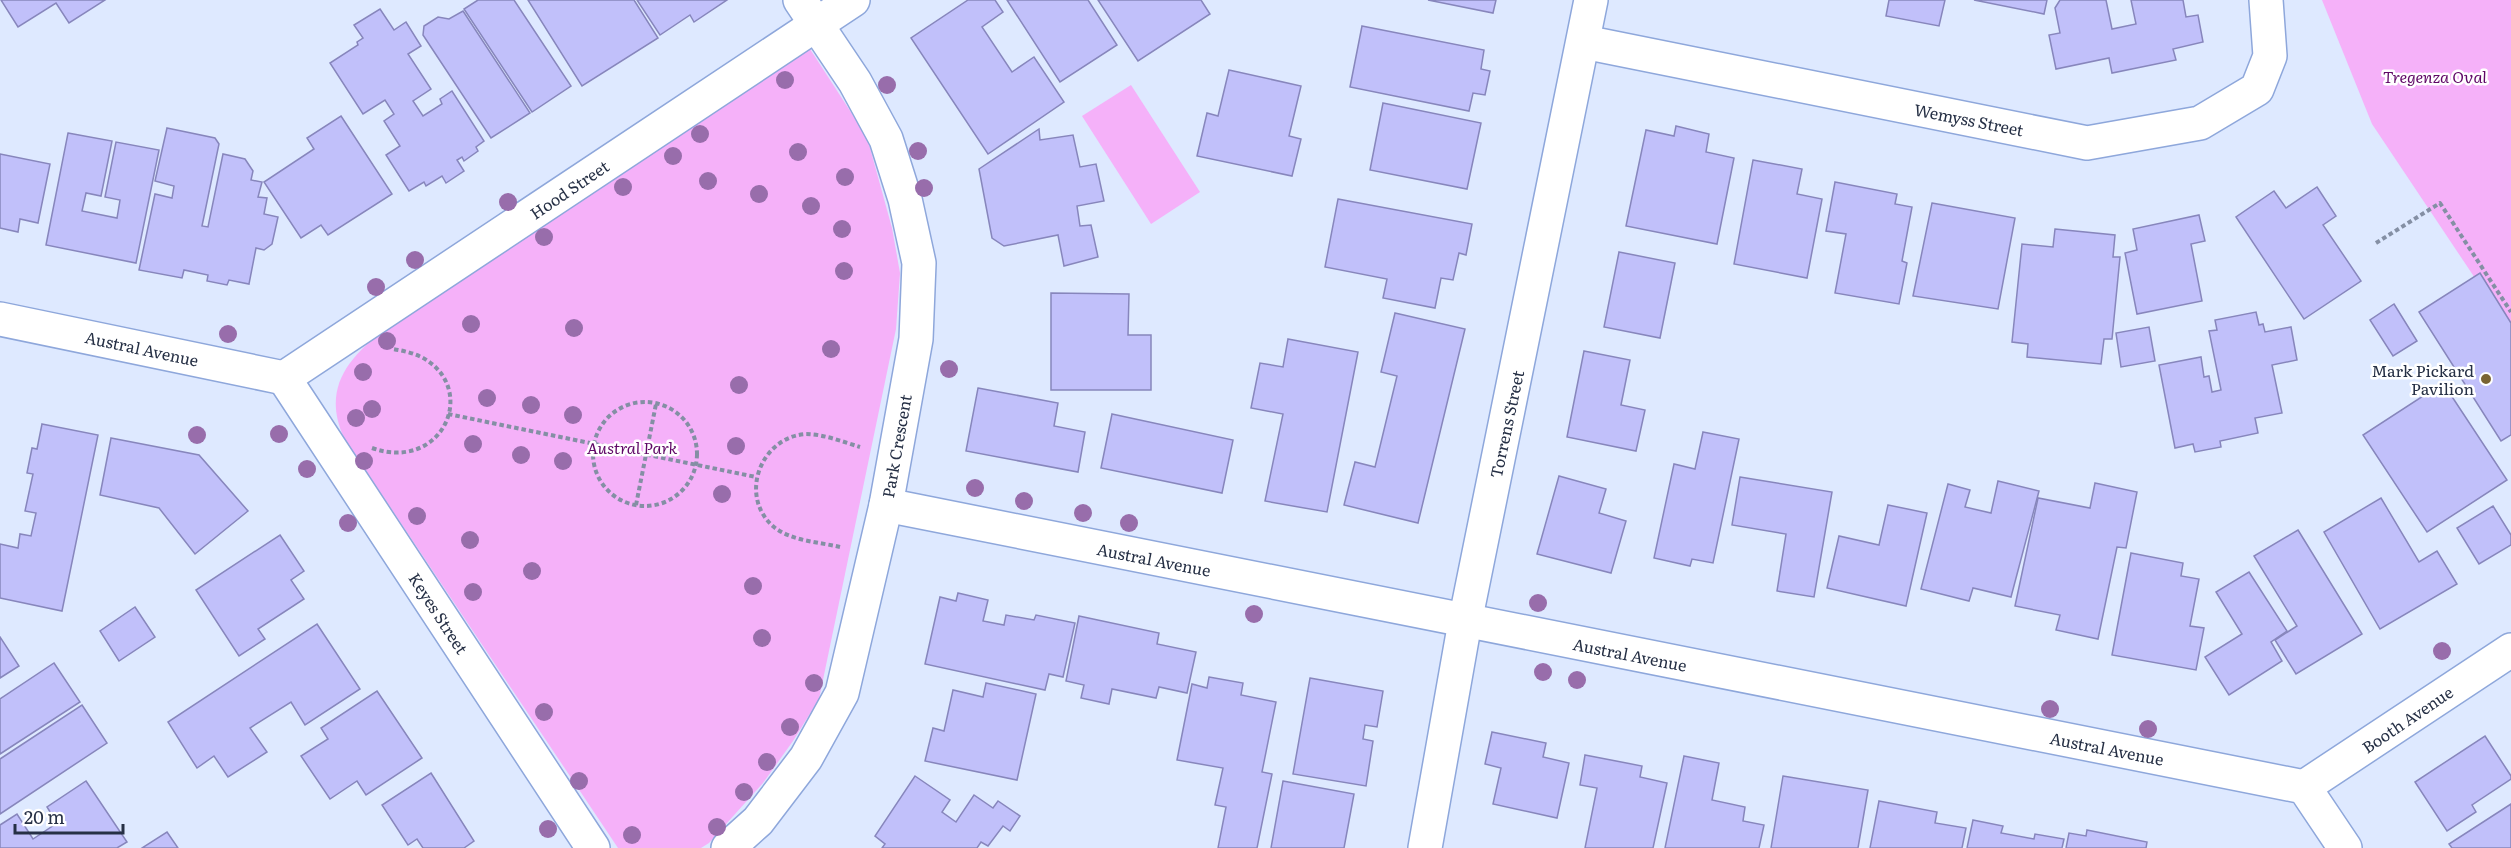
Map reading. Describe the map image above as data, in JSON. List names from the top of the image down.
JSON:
{
  "streets": {
    "street": [
      "Wemyss Street",
      "Hood Street",
      "Austral Avenue",
      "Torrens Street",
      "Park Crescent",
      "Keyes Street",
      "Booth Avenue"
    ]
  },
  "crossings": [
    ["Wemyss Street", "Torrens Street"],
    ["Hood Street", "Austral Avenue"],
    ["Hood Street", "Park Crescent"],
    ["Hood Street", "Keyes Street"],
    ["Austral Avenue", "Torrens Street"],
    ["Austral Avenue", "Park Crescent"],
    ["Austral Avenue", "Keyes Street"],
    ["Austral Avenue", "Booth Avenue"]
  ],
  "parks": ["Tregenza Oval", "Austral Park"],
  "places": ["Mark Pickard Pavilion"],
  "scale_bar": "20 m"
}
